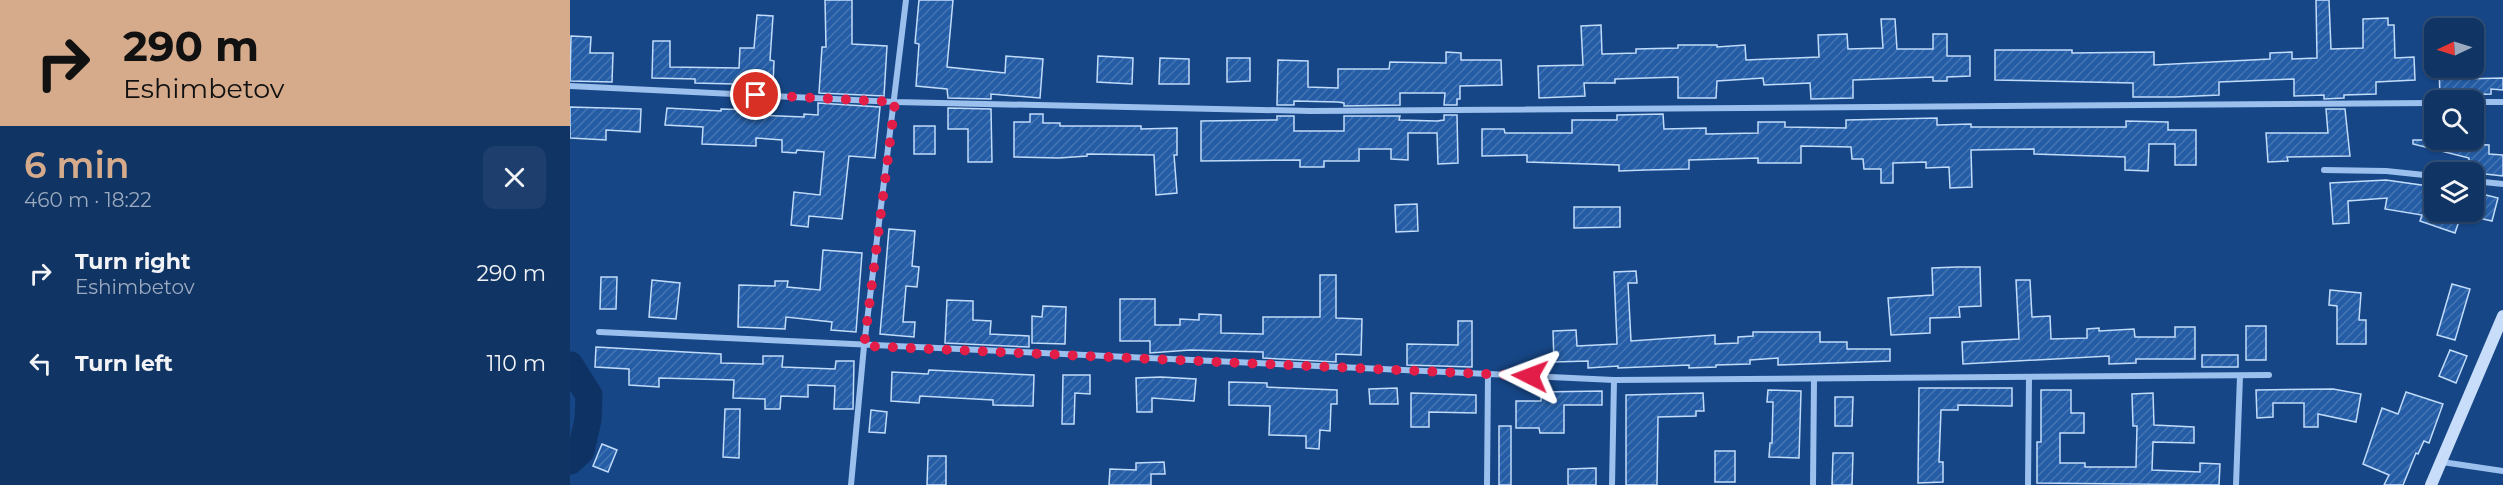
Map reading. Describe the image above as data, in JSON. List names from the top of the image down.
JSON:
{
  "north": "left",
  "page": {
    "turn": ["290 m", "Eshimbetov"],
    "heading": ["6 min", "460 m · 18:22"],
    "list": [
      {
        "name": "Turn right",
        "note": "Eshimbetov",
        "value": "290 m"
      },
      {
        "name": "Turn left",
        "value": "110 m"
      }
    ]
  }
}
